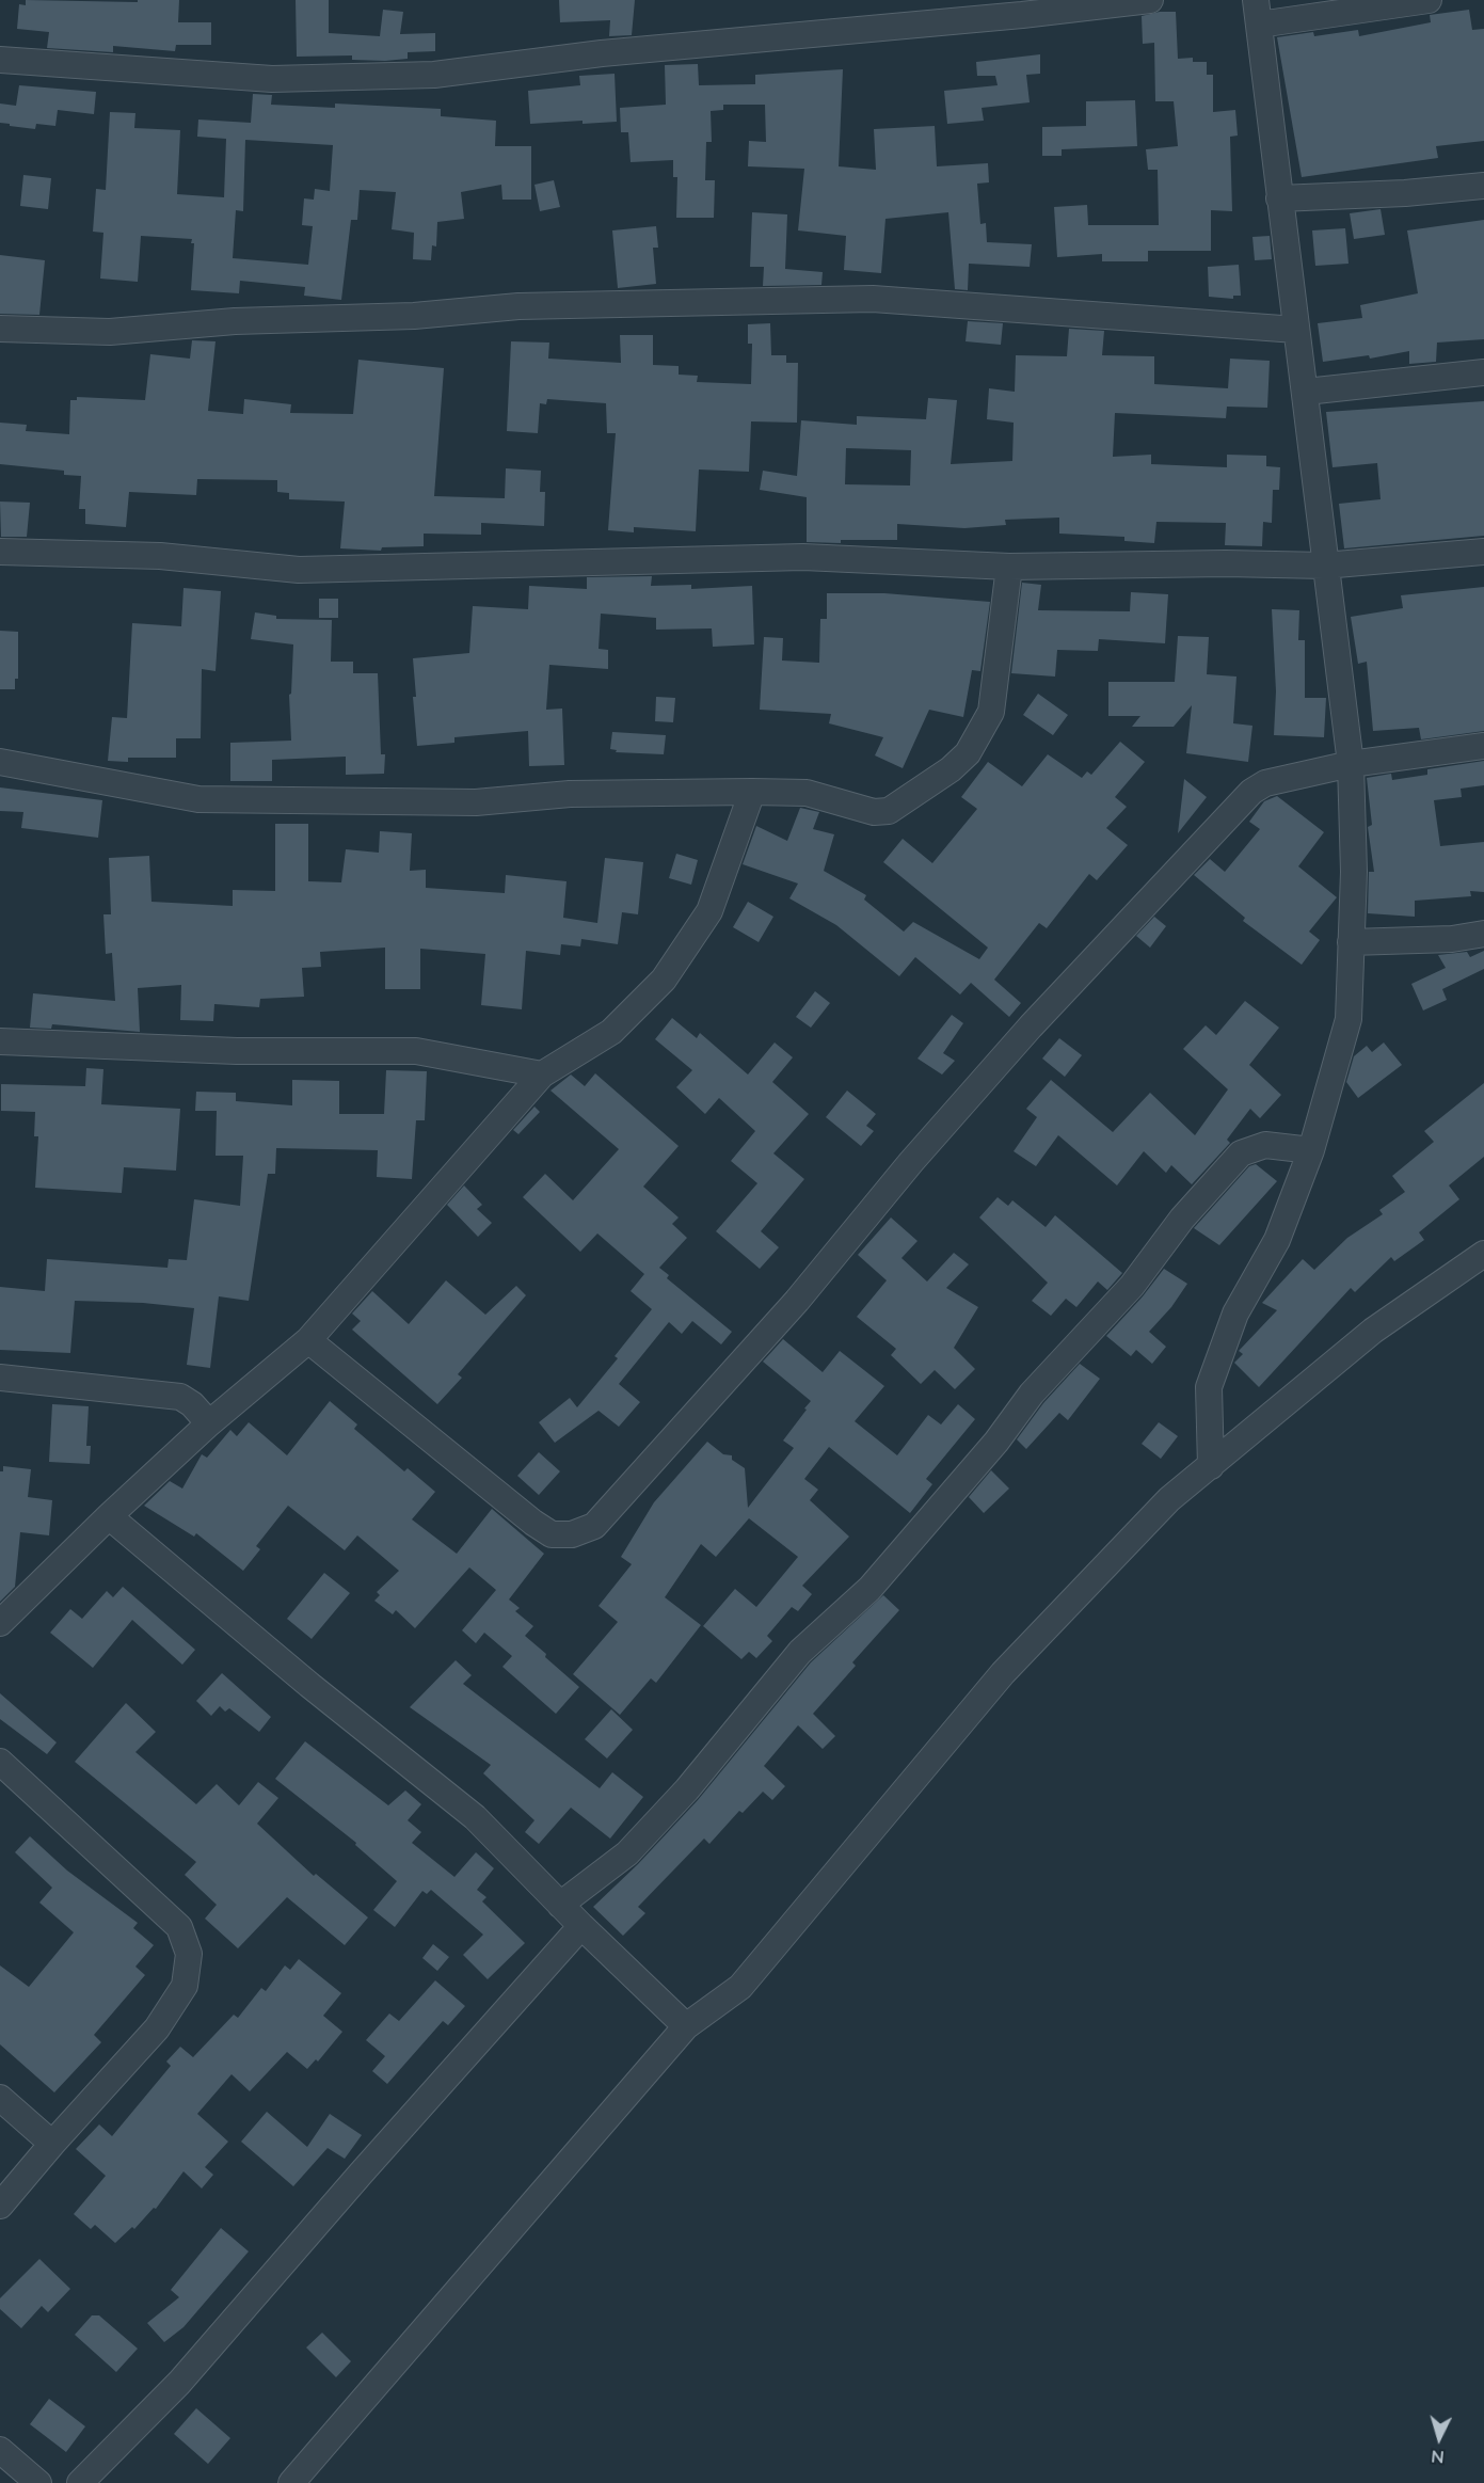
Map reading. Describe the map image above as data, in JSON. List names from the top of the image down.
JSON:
{
  "north": "bottom"
}
